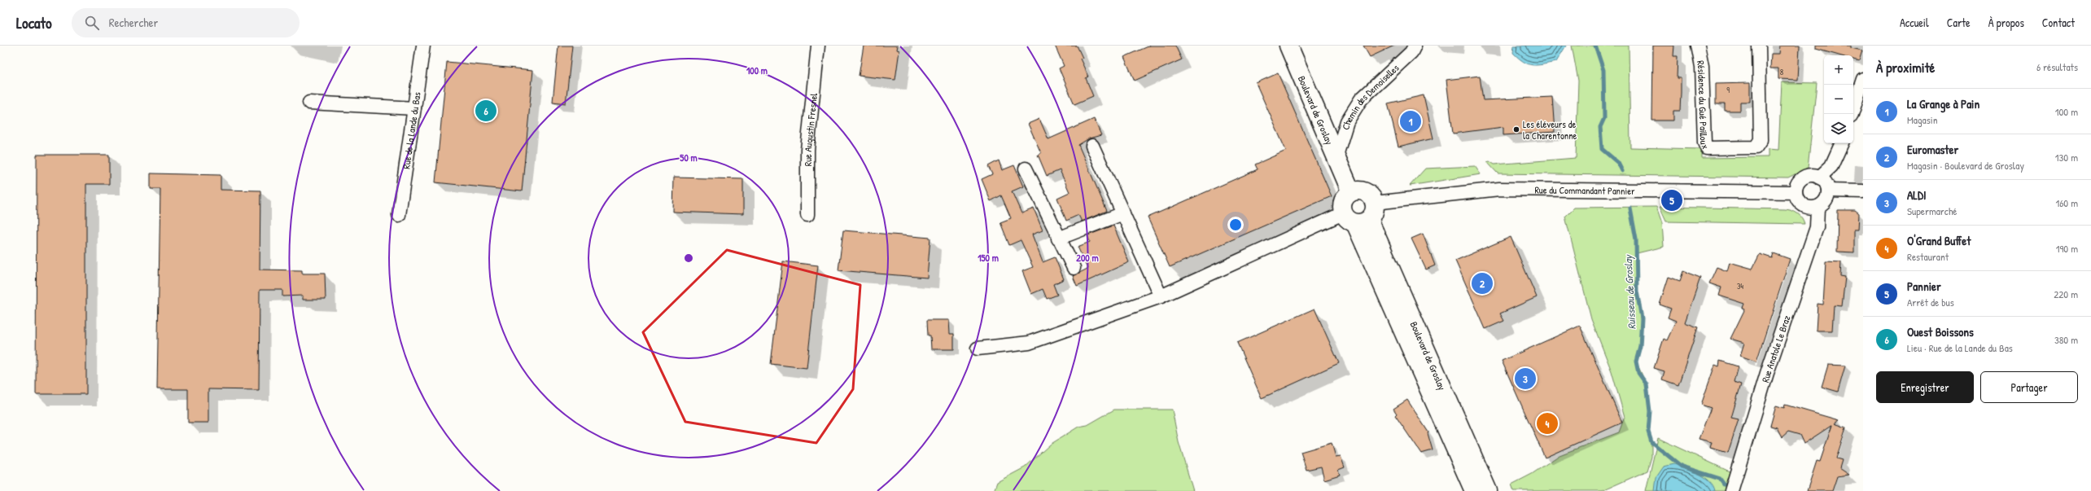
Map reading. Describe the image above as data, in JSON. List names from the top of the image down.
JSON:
{
  "streets": {
    "main road": ["Boulevard de Groslay"],
    "street": [
      "Chemin des Demoiselles",
      "Résidence du Gué Pailloux",
      "Rue de la Lande du Bas",
      "Rue Augustin Fresnel",
      "Rue du Commandant Pannier",
      "Rue Anatole Le Braz"
    ]
  },
  "crossings": [
    ["Chemin des Demoiselles", "Boulevard de Groslay"],
    ["Boulevard de Groslay", "Rue du Commandant Pannier"],
    ["Rue du Commandant Pannier", "Rue Anatole Le Braz"]
  ],
  "water": ["Ruisseau de Groslay"],
  "places": ["Les éléveurs de la Charentonne"],
  "house_numbers": ["8", "9", "34"],
  "page": {
    "header": "Locato",
    "search": "Rechercher",
    "nav": [
      "Accueil",
      "Carte",
      "À propos",
      "Contact"
    ],
    "heading": ["À proximité", "6 résultats"],
    "map_buttons": ["+", "−"],
    "list": [
      {
        "mark": "1",
        "name": "La Grange à Pain",
        "note": "Magasin",
        "value": "100 m"
      },
      {
        "mark": "2",
        "name": "Euromaster",
        "note": "Magasin · Boulevard de Groslay",
        "value": "130 m"
      },
      {
        "mark": "3",
        "name": "ALDI",
        "note": "Supermarché",
        "value": "160 m"
      },
      {
        "mark": "4",
        "name": "O'Grand Buffet",
        "note": "Restaurant",
        "value": "190 m"
      },
      {
        "mark": "5",
        "name": "Pannier",
        "note": "Arrêt de bus",
        "value": "220 m"
      },
      {
        "mark": "6",
        "name": "Ouest Boissons",
        "note": "Lieu · Rue de la Lande du Bas",
        "value": "380 m"
      }
    ],
    "pins": [
      "6",
      "1",
      "5",
      "2",
      "3",
      "4"
    ],
    "buttons": ["Enregistrer", "Partager"]
  },
  "rings": [
    "100 m",
    "50 m",
    "150 m",
    "200 m"
  ]
}
